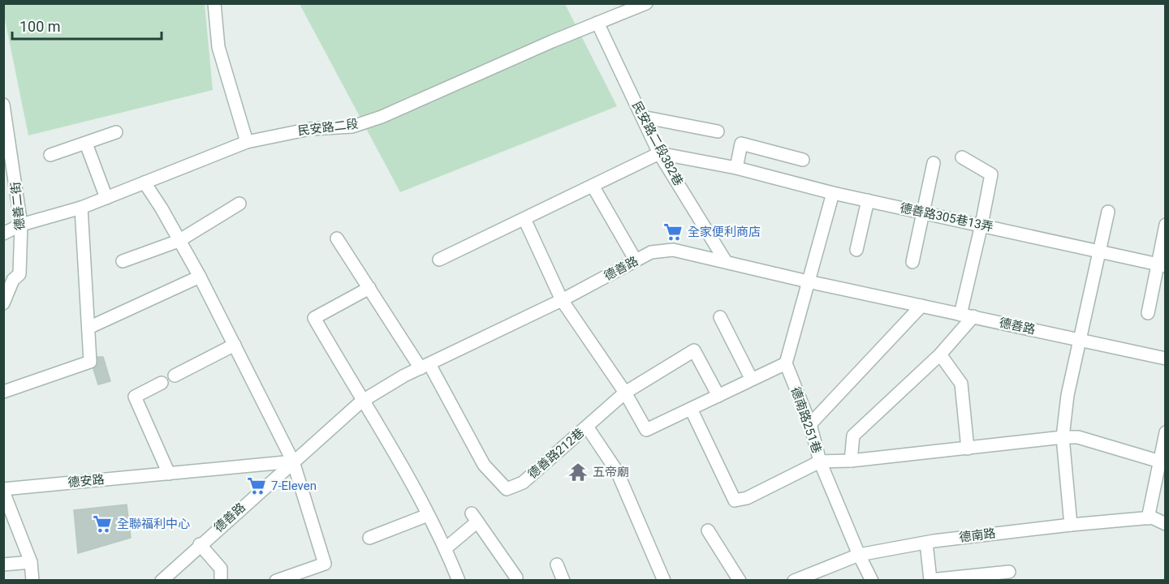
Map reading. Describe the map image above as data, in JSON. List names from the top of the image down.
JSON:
{
  "streets": {
    "street": [
      "民安路二段",
      "民安路二段382巷",
      "德善二街",
      "德善路305巷13弄",
      "德善路",
      "德南路251巷",
      "德善路212巷",
      "德安路",
      "德南路"
    ]
  },
  "crossings": [
    ["民安路二段", "民安路二段382巷"],
    ["民安路二段", "德善二街"],
    ["民安路二段382巷", "德善路305巷13弄"],
    ["民安路二段382巷", "德善路"],
    ["德善路", "德善路212巷"],
    ["德善路", "德安路"],
    ["德南路251巷", "德南路"]
  ],
  "places": {
    "supermarket": ["全家便利商店", "7-Eleven", "全聯福利中心"],
    "temple": ["五帝廟"]
  },
  "scale_bar": "100 m"
}
